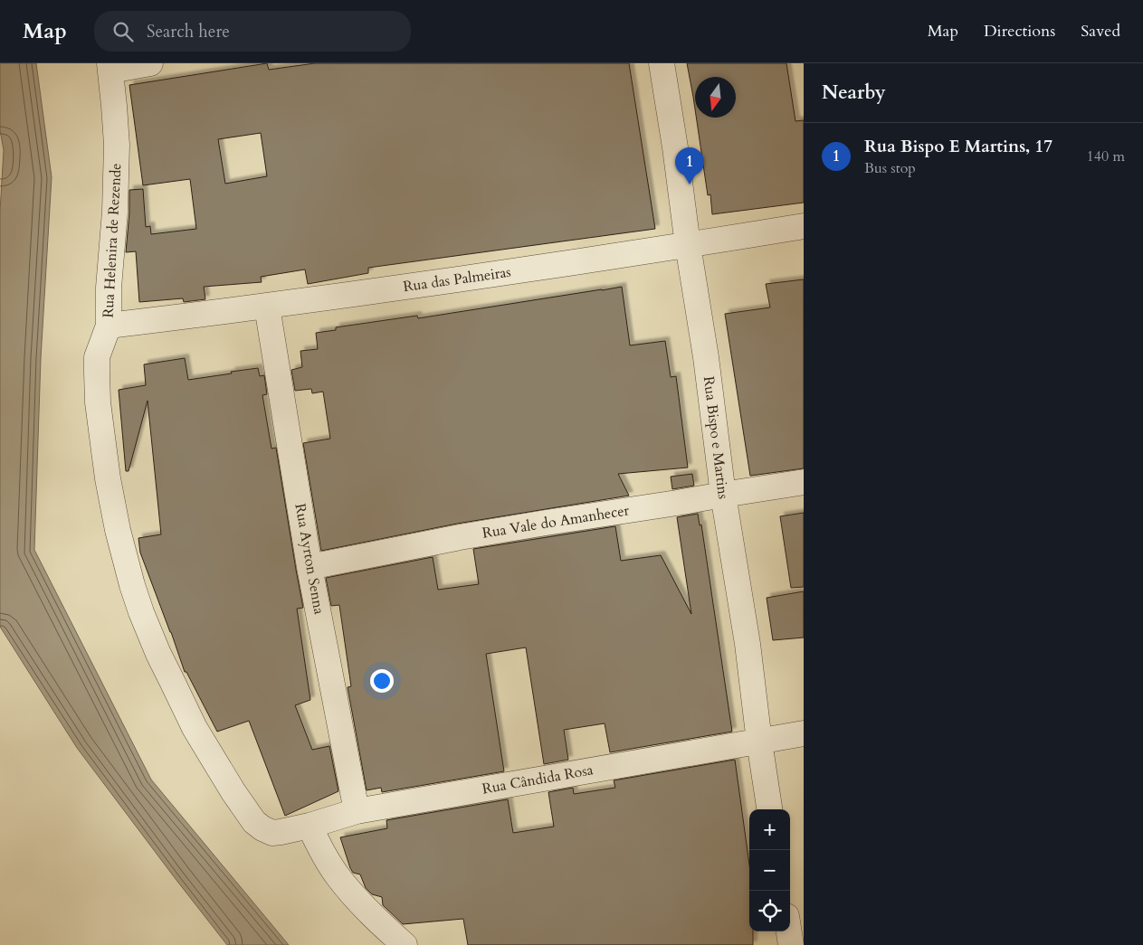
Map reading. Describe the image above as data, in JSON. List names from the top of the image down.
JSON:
{
  "streets": {
    "street": [
      "Rua Helenira de Rezende",
      "Rua das Palmeiras",
      "Rua Bispo e Martins",
      "Rua Vale do Amanhecer",
      "Rua Ayrton Senna",
      "Rua Cândida Rosa"
    ]
  },
  "crossings": [
    ["Rua Helenira de Rezende", "Rua das Palmeiras"],
    ["Rua Helenira de Rezende", "Rua Cândida Rosa"],
    ["Rua das Palmeiras", "Rua Bispo e Martins"],
    ["Rua das Palmeiras", "Rua Ayrton Senna"],
    ["Rua Bispo e Martins", "Rua Vale do Amanhecer"],
    ["Rua Bispo e Martins", "Rua Cândida Rosa"],
    ["Rua Vale do Amanhecer", "Rua Ayrton Senna"],
    ["Rua Ayrton Senna", "Rua Cândida Rosa"]
  ],
  "north": "bottom",
  "page": {
    "header": "Map",
    "search": "Search here",
    "nav": ["Map", "Directions", "Saved"],
    "heading": "Nearby",
    "list": [
      {
        "mark": "1",
        "name": "Rua Bispo E Martins, 17",
        "note": "Bus stop",
        "value": "140 m"
      }
    ],
    "pins": "1",
    "map_buttons": ["+", "−"]
  }
}
